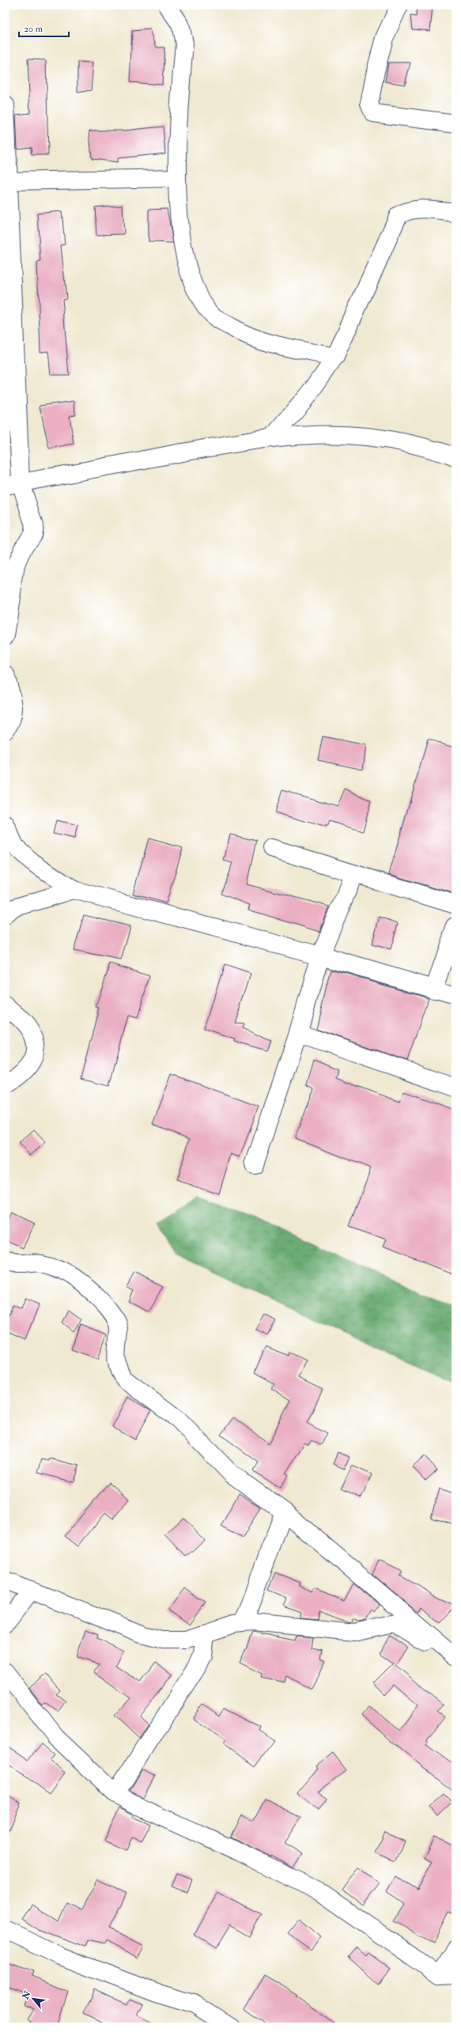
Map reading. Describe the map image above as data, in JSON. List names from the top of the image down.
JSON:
{
  "scale_bar": "20 m",
  "north": "top left"
}
